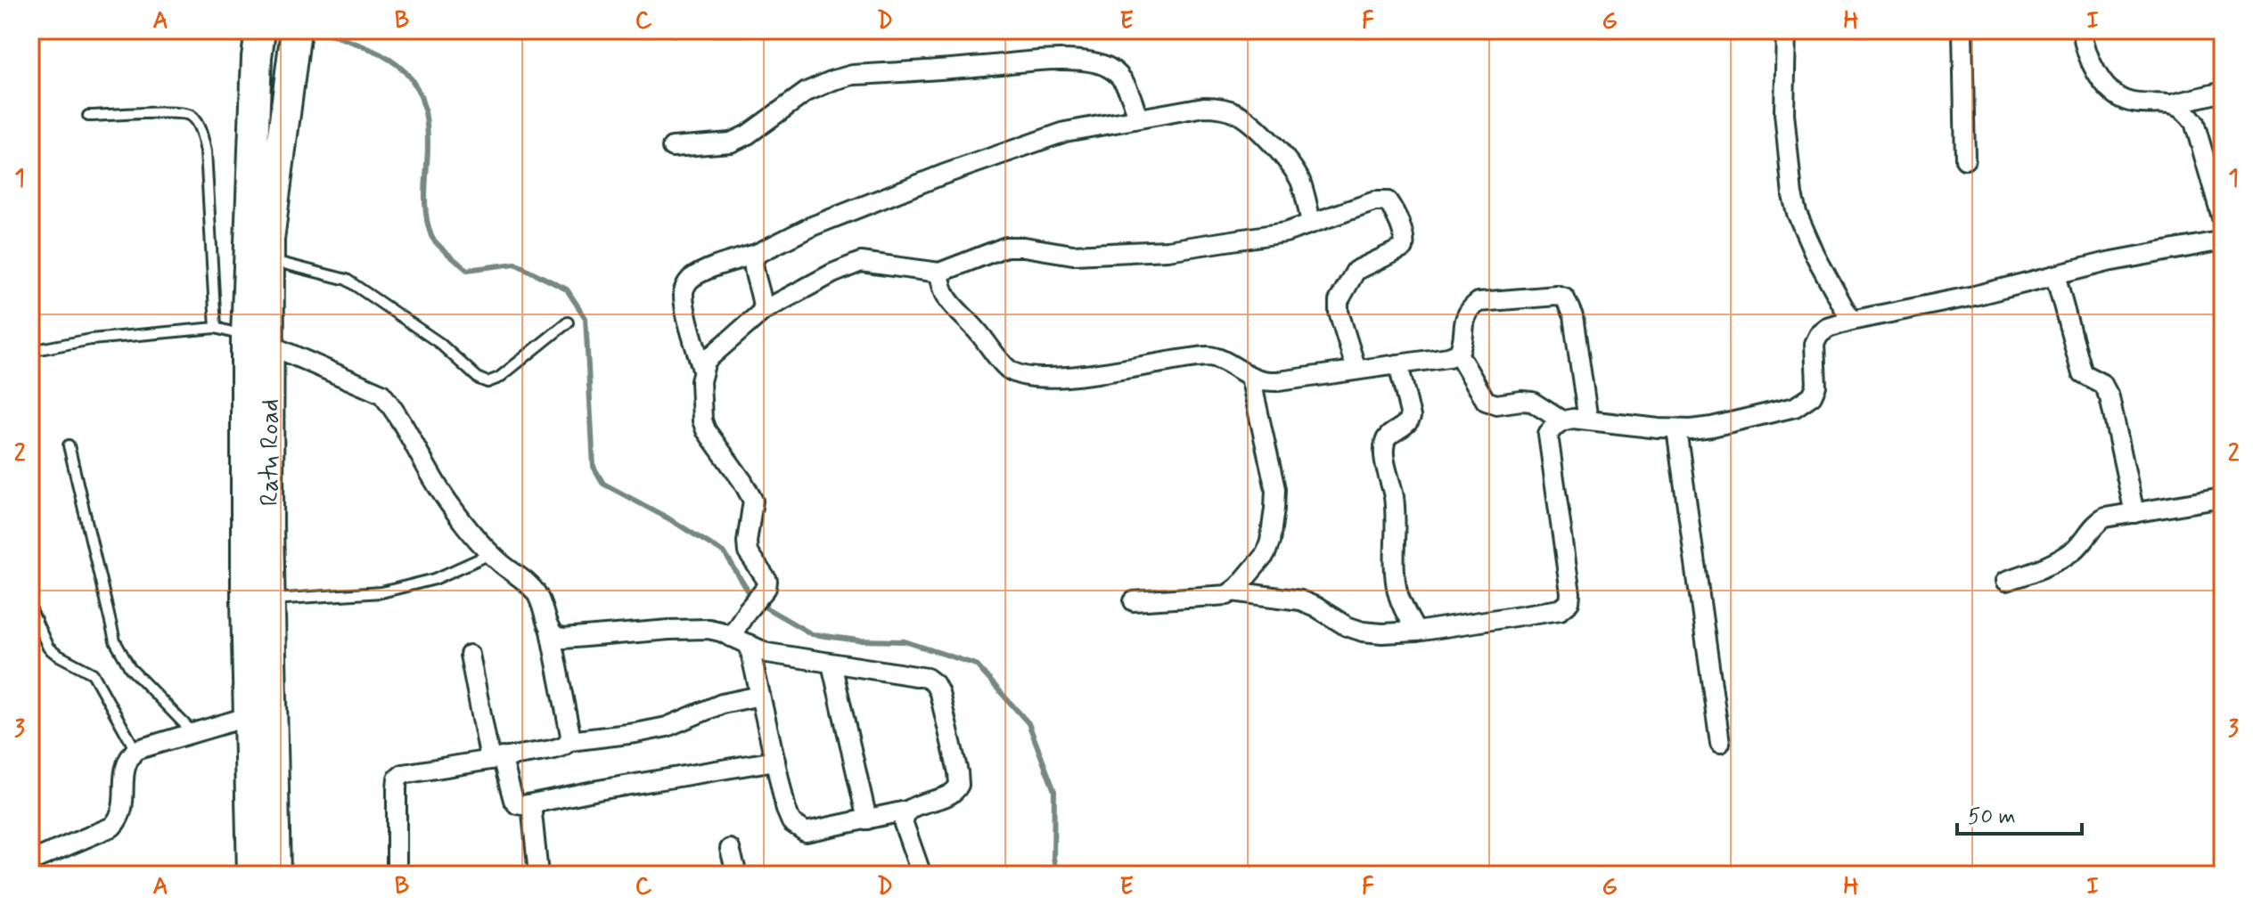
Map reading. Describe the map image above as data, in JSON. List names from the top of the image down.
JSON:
{
  "streets": {
    "main road": ["Ratu Road"]
  },
  "scale_bar": "50 m",
  "grid": {
    "columns": [
      "A",
      "B",
      "C",
      "D",
      "E",
      "F",
      "G",
      "H",
      "I"
    ],
    "rows": ["1", "2", "3"]
  }
}
